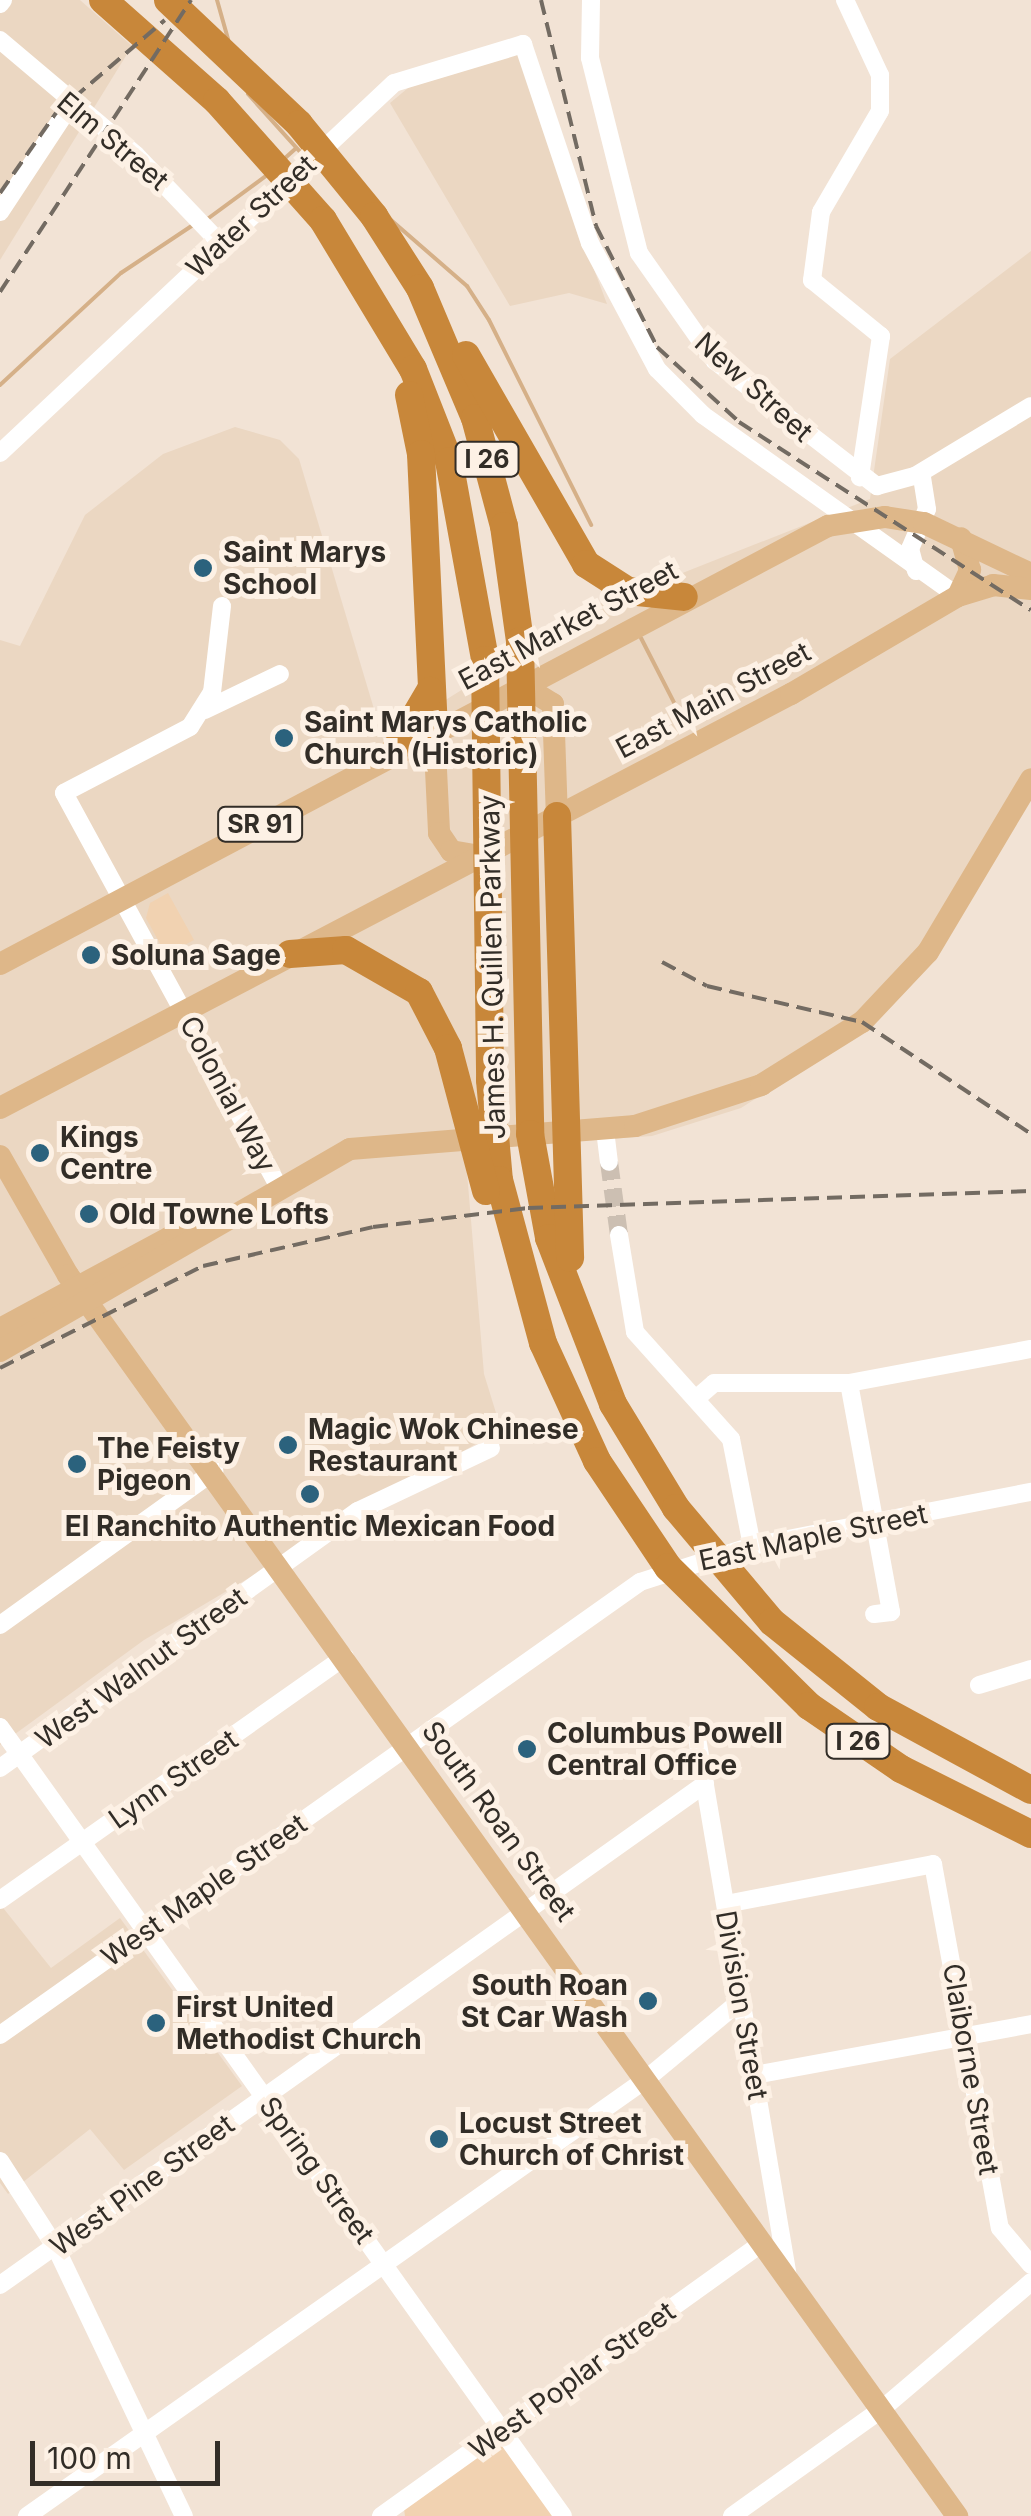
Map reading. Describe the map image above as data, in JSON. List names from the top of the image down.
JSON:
{
  "streets": {
    "highway": ["I 26", "James H. Quillen Parkway"],
    "main road": [
      "East Market Street",
      "East Main Street",
      "SR 91",
      "South Roan Street"
    ],
    "street": [
      "Elm Street",
      "Water Street",
      "New Street",
      "Colonial Way",
      "East Maple Street",
      "West Walnut Street",
      "Lynn Street",
      "West Maple Street",
      "Division Street",
      "Claiborne Street",
      "Spring Street",
      "West Pine Street",
      "West Poplar Street"
    ]
  },
  "crossings": [
    ["Elm Street", "Water Street"],
    ["Water Street", "East Market Street"],
    ["Water Street", "SR 91"],
    ["I 26", "James H. Quillen Parkway"],
    ["East Market Street", "East Main Street"],
    ["East Market Street", "SR 91"],
    ["East Market Street", "Colonial Way"],
    ["East Main Street", "Colonial Way"],
    ["East Maple Street", "South Roan Street"],
    ["East Maple Street", "West Maple Street"],
    ["West Walnut Street", "South Roan Street"],
    ["West Walnut Street", "Spring Street"],
    ["Lynn Street", "South Roan Street"],
    ["Lynn Street", "Spring Street"],
    ["South Roan Street", "West Maple Street"],
    ["South Roan Street", "Division Street"],
    ["South Roan Street", "West Pine Street"],
    ["South Roan Street", "West Poplar Street"],
    ["West Maple Street", "Spring Street"],
    ["Division Street", "Claiborne Street"],
    ["Division Street", "West Pine Street"],
    ["Spring Street", "West Pine Street"],
    ["Spring Street", "West Poplar Street"]
  ],
  "places": [
    "Saint Marys School",
    "Saint Marys Catholic Church (Historic)",
    "Soluna Sage",
    "Kings Centre",
    "Old Towne Lofts",
    "Magic Wok Chinese Restaurant",
    "The Feisty Pigeon",
    "El Ranchito Authentic Mexican Food",
    "Columbus Powell Central Office",
    "South Roan St Car Wash",
    "First United Methodist Church",
    "Locust Street Church of Christ"
  ],
  "scale_bar": "100 m"
}
